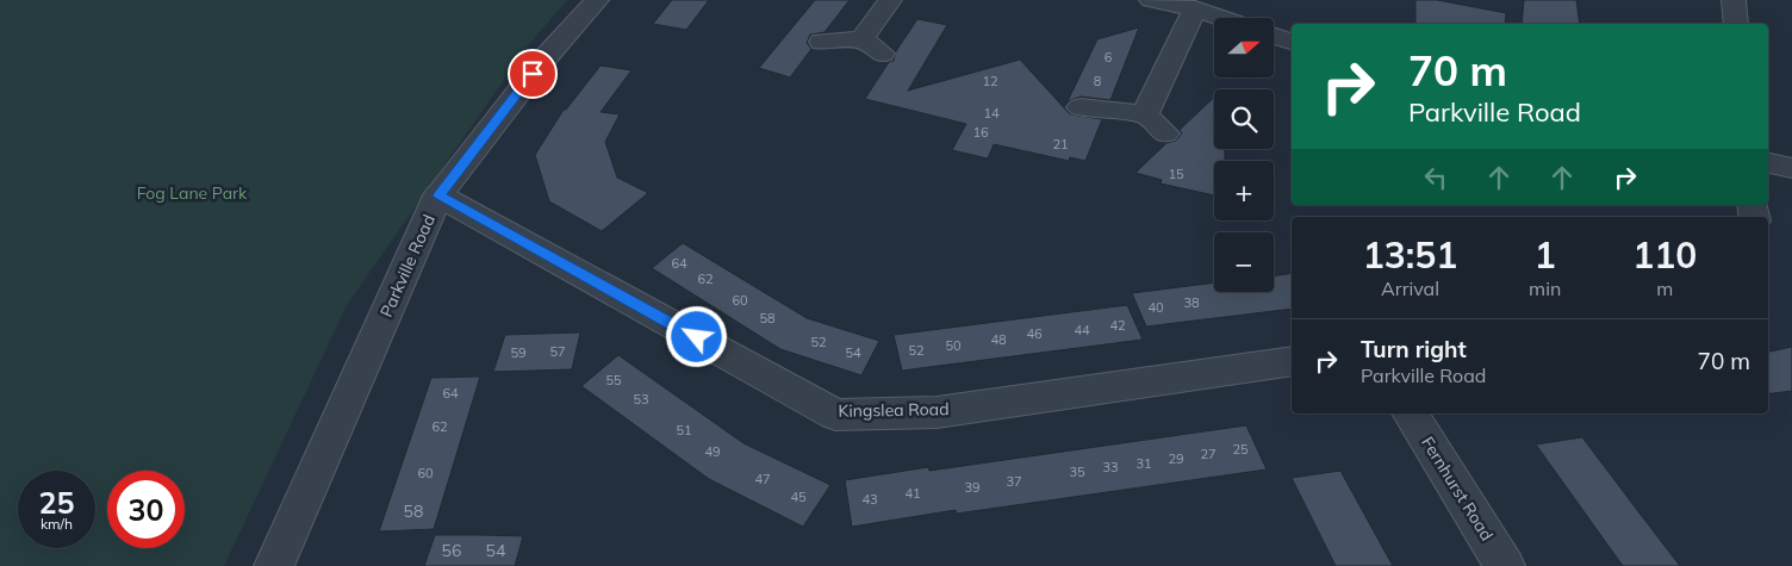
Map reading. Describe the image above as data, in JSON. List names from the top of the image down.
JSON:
{
  "streets": {
    "street": ["Parkville Road", "Kingslea Road", "Fernhurst Road"]
  },
  "crossings": [
    ["Parkville Road", "Kingslea Road"]
  ],
  "parks": ["Fog Lane Park"],
  "house_numbers": [
    "6",
    "12",
    "8",
    "14",
    "16",
    "21",
    "15",
    "64",
    "62",
    "60",
    "38",
    "40",
    "58",
    "42",
    "44",
    "46",
    "48",
    "52",
    "50",
    "52",
    "57",
    "59",
    "54",
    "55",
    "64",
    "53",
    "62",
    "51",
    "25",
    "49",
    "27",
    "29",
    "31",
    "33",
    "35",
    "60",
    "47",
    "37",
    "39",
    "41",
    "45",
    "43",
    "58",
    "56",
    "54"
  ],
  "north": "right",
  "page": {
    "map_buttons": ["+", "−"],
    "turn": ["70 m", "Parkville Road"],
    "eta": [
      "13:51",
      "Arrival",
      "1",
      "min",
      "110",
      "m"
    ],
    "list": [
      {
        "name": "Turn right",
        "note": "Parkville Road",
        "value": "70 m"
      }
    ],
    "speed": "25 km/h",
    "limit": "30"
  }
}
